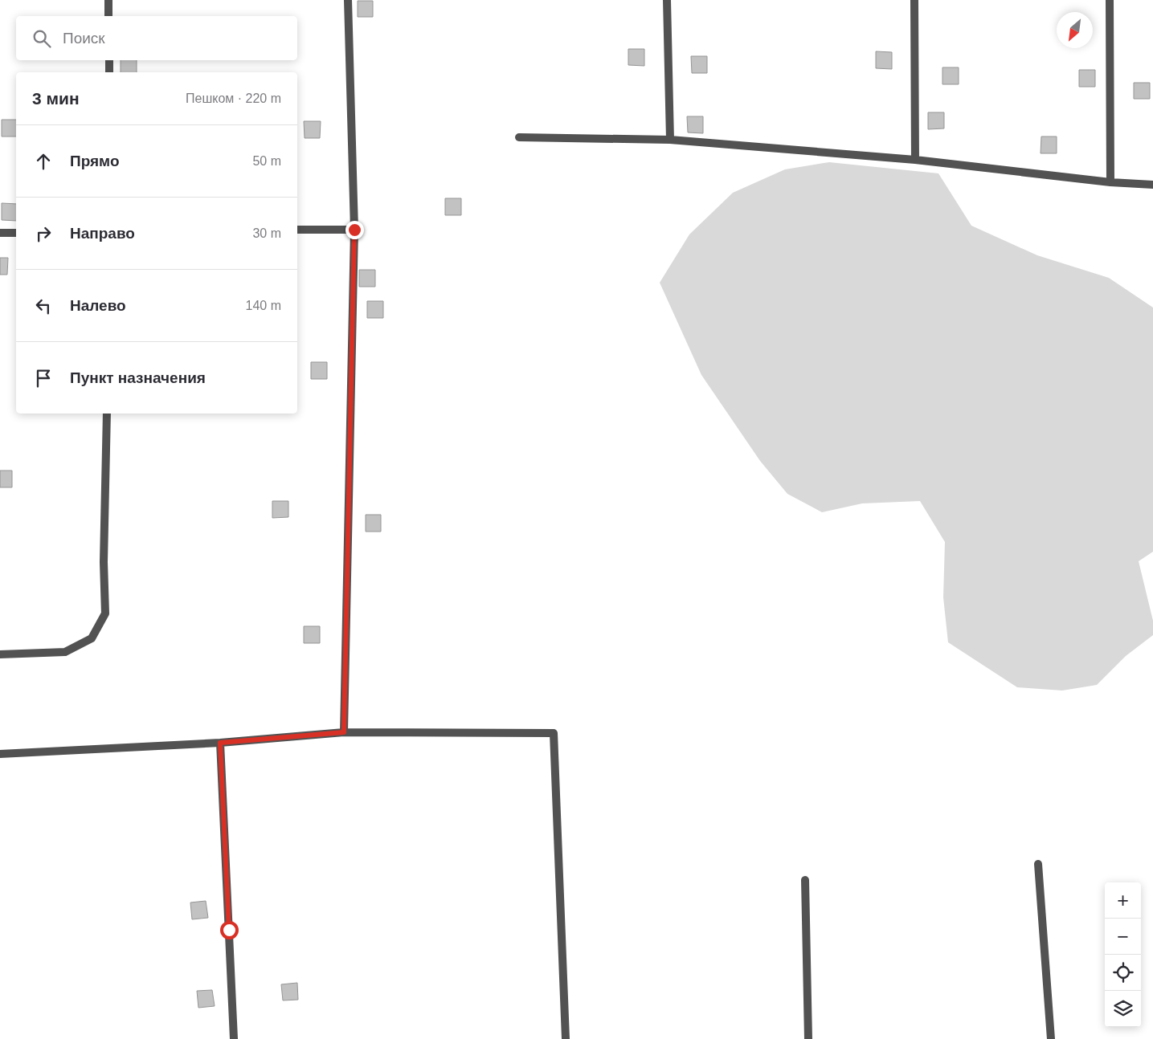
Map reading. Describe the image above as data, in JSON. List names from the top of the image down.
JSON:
{
  "north": "bottom left",
  "page": {
    "search": "Поиск",
    "heading": ["3 мин", "Пешком · 220 m"],
    "list": [
      ["Прямо", "50 m"],
      ["Направо", "30 m"],
      ["Налево", "140 m"],
      "Пункт назначения"
    ],
    "map_buttons": ["+", "−"]
  }
}
